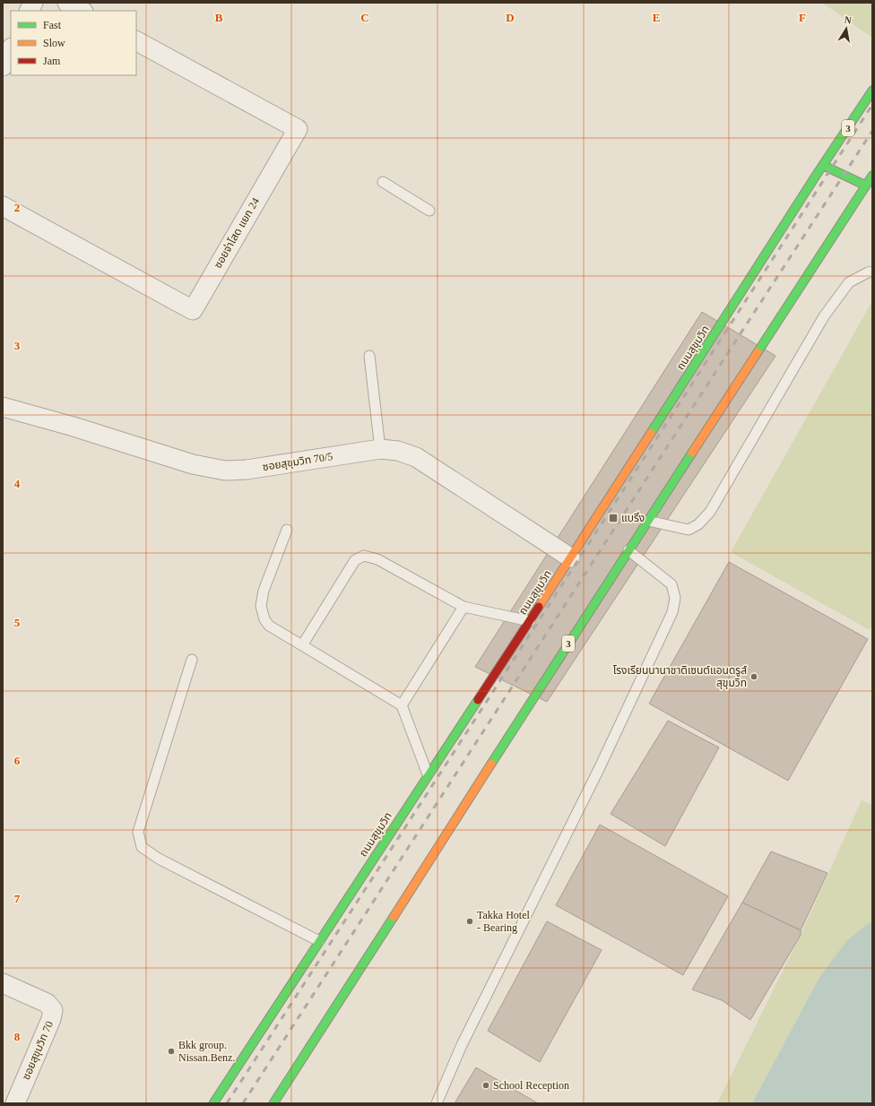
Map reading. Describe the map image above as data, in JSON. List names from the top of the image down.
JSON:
{
  "streets": {
    "highway": ["3", "ถนนสุขุมวิท"],
    "street": ["ซอยจ่าโสด แยก 24", "ซอยสุขุมวิท 70/5", "ซอยสุขุมวิท 70"]
  },
  "crossings": [
    ["ถนนสุขุมวิท", "ซอยสุขุมวิท 70/5"]
  ],
  "places": {
    "transit": ["แบริ่ง"],
    "other": [
      "โรงเรียนนานาชาติเซนต์แอนดรูส์ สุขุมวิท",
      "Takka Hotel - Bearing",
      "Bkk group. Nissan.Benz.",
      "School Reception"
    ]
  },
  "legend": ["Fast", "Slow", "Jam"],
  "north": "top",
  "grid": {
    "columns": [
      "B",
      "C",
      "D",
      "E",
      "F"
    ],
    "rows": [
      "2",
      "3",
      "4",
      "5",
      "6",
      "7",
      "8"
    ]
  }
}
